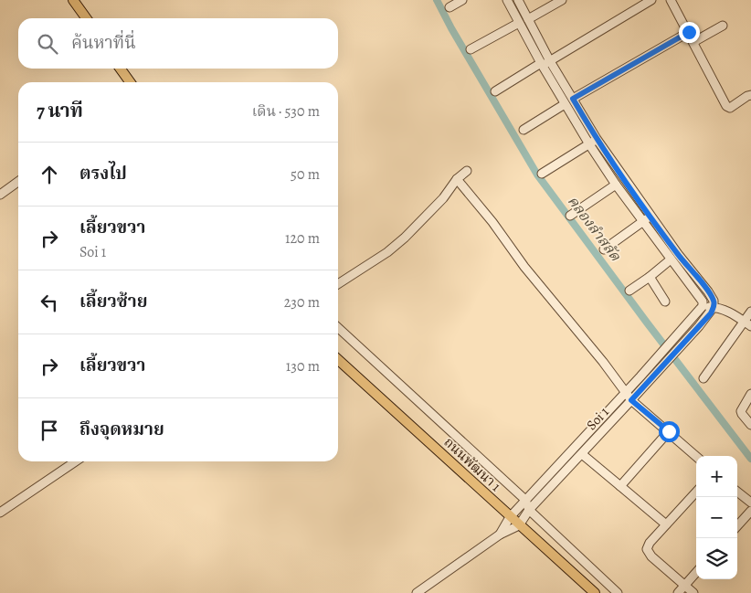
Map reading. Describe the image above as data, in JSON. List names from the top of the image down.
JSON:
{
  "streets": {
    "main road": ["ถนนพัฒนา 1"],
    "street": ["Soi 1"]
  },
  "crossings": [
    ["Soi 1", "ถนนพัฒนา 1"]
  ],
  "water": ["คลองลำสลัด"],
  "page": {
    "search": "ค้นหาที่นี่",
    "heading": ["7 นาที", "เดิน · 530 m"],
    "list": [
      ["ตรงไป", "50 m"],
      ["เลี้ยวขวา", "Soi 1", "120 m"],
      ["เลี้ยวซ้าย", "230 m"],
      ["เลี้ยวขวา", "130 m"],
      "ถึงจุดหมาย"
    ],
    "map_buttons": ["+", "−"]
  }
}
